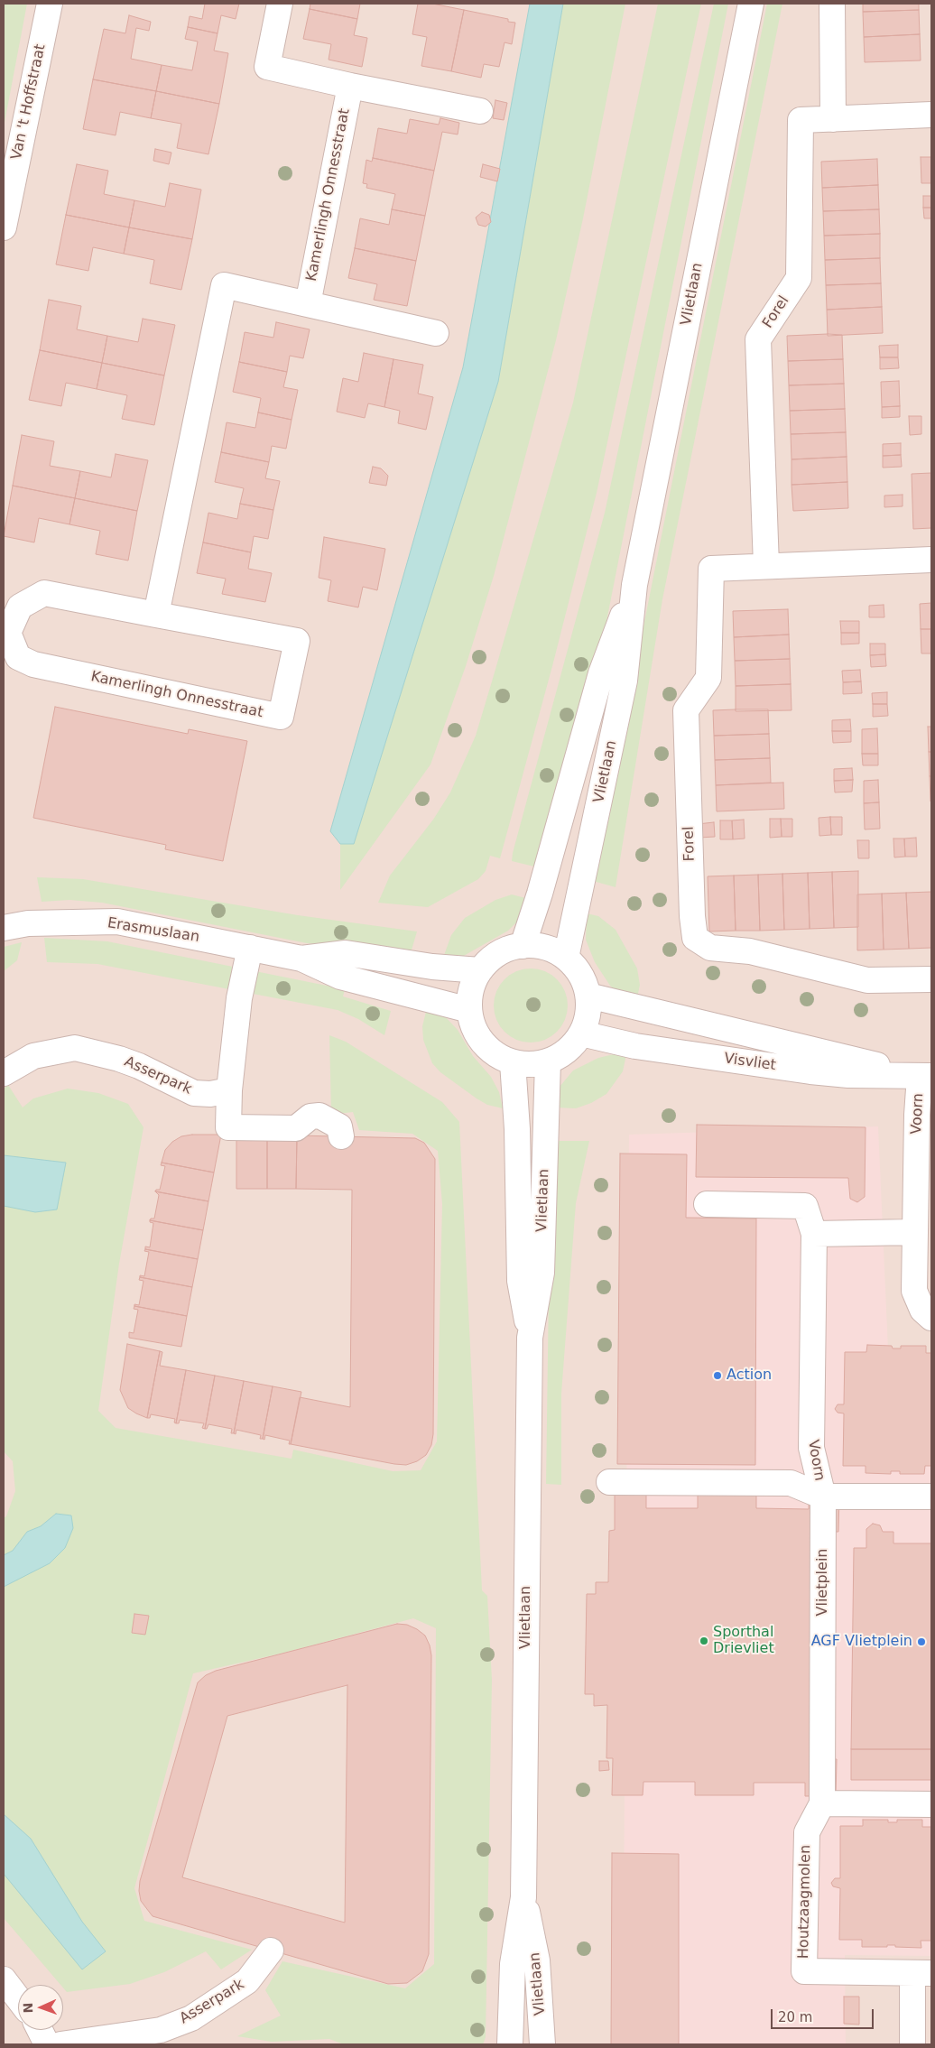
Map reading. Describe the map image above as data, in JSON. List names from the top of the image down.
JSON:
{
  "streets": {
    "street": [
      "Van 't Hoffstraat",
      "Kamerlingh Onnesstraat",
      "Vlietlaan",
      "Forel",
      "Erasmuslaan",
      "Visvliet",
      "Asserpark",
      "Voorn",
      "Vlietplein",
      "Houtzaagmolen"
    ]
  },
  "crossings": [
    ["Vlietlaan", "Erasmuslaan"],
    ["Vlietlaan", "Visvliet"],
    ["Erasmuslaan", "Visvliet"],
    ["Visvliet", "Voorn"],
    ["Voorn", "Vlietplein"],
    ["Vlietplein", "Houtzaagmolen"]
  ],
  "places": ["Action", "Sporthal Drievliet", "AGF Vlietplein"],
  "scale_bar": "20 m",
  "north": "left"
}
